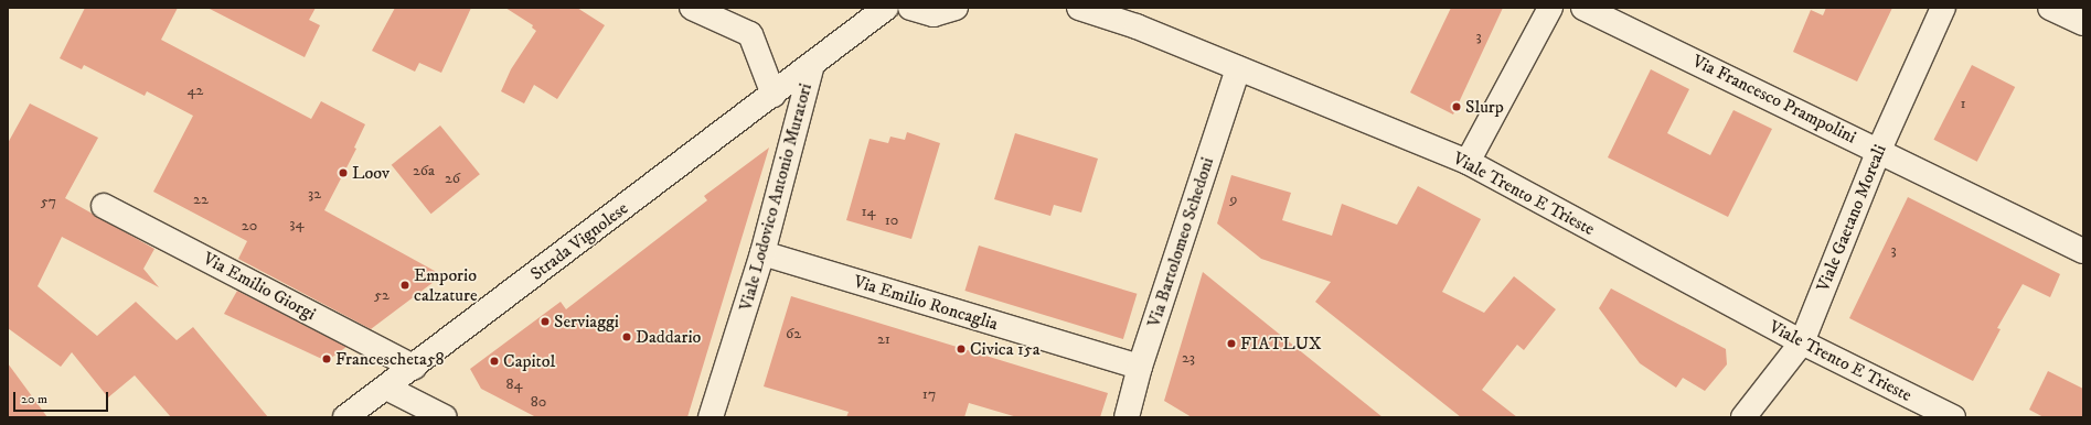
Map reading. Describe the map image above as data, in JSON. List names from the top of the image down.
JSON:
{
  "streets": {
    "street": [
      "Via Francesco Prampolini",
      "Viale Trento E Trieste",
      "Viale Lodovico Antonio Muratori",
      "Viale Gaetano Moreali",
      "Strada Vignolese",
      "Via Bartolomeo Schedoni",
      "Via Emilio Giorgi",
      "Via Emilio Roncaglia"
    ]
  },
  "crossings": [
    ["Via Francesco Prampolini", "Viale Gaetano Moreali"],
    ["Viale Trento E Trieste", "Viale Gaetano Moreali"],
    ["Viale Trento E Trieste", "Via Bartolomeo Schedoni"],
    ["Viale Lodovico Antonio Muratori", "Strada Vignolese"],
    ["Viale Lodovico Antonio Muratori", "Via Emilio Roncaglia"],
    ["Strada Vignolese", "Via Emilio Giorgi"],
    ["Via Bartolomeo Schedoni", "Via Emilio Roncaglia"]
  ],
  "places": [
    "Slurp",
    "Loov",
    "Emporio calzature",
    "Serviaggi",
    "Daddario",
    "FIATLUX",
    "Civica 15a",
    "Francescheta58",
    "Capitol"
  ],
  "house_numbers": [
    "3",
    "42",
    "1",
    "26a",
    "26",
    "32",
    "22",
    "9",
    "57",
    "14",
    "10",
    "34",
    "20",
    "3",
    "52",
    "62",
    "21",
    "23",
    "84",
    "17",
    "80"
  ],
  "scale_bar": "20 m"
}
